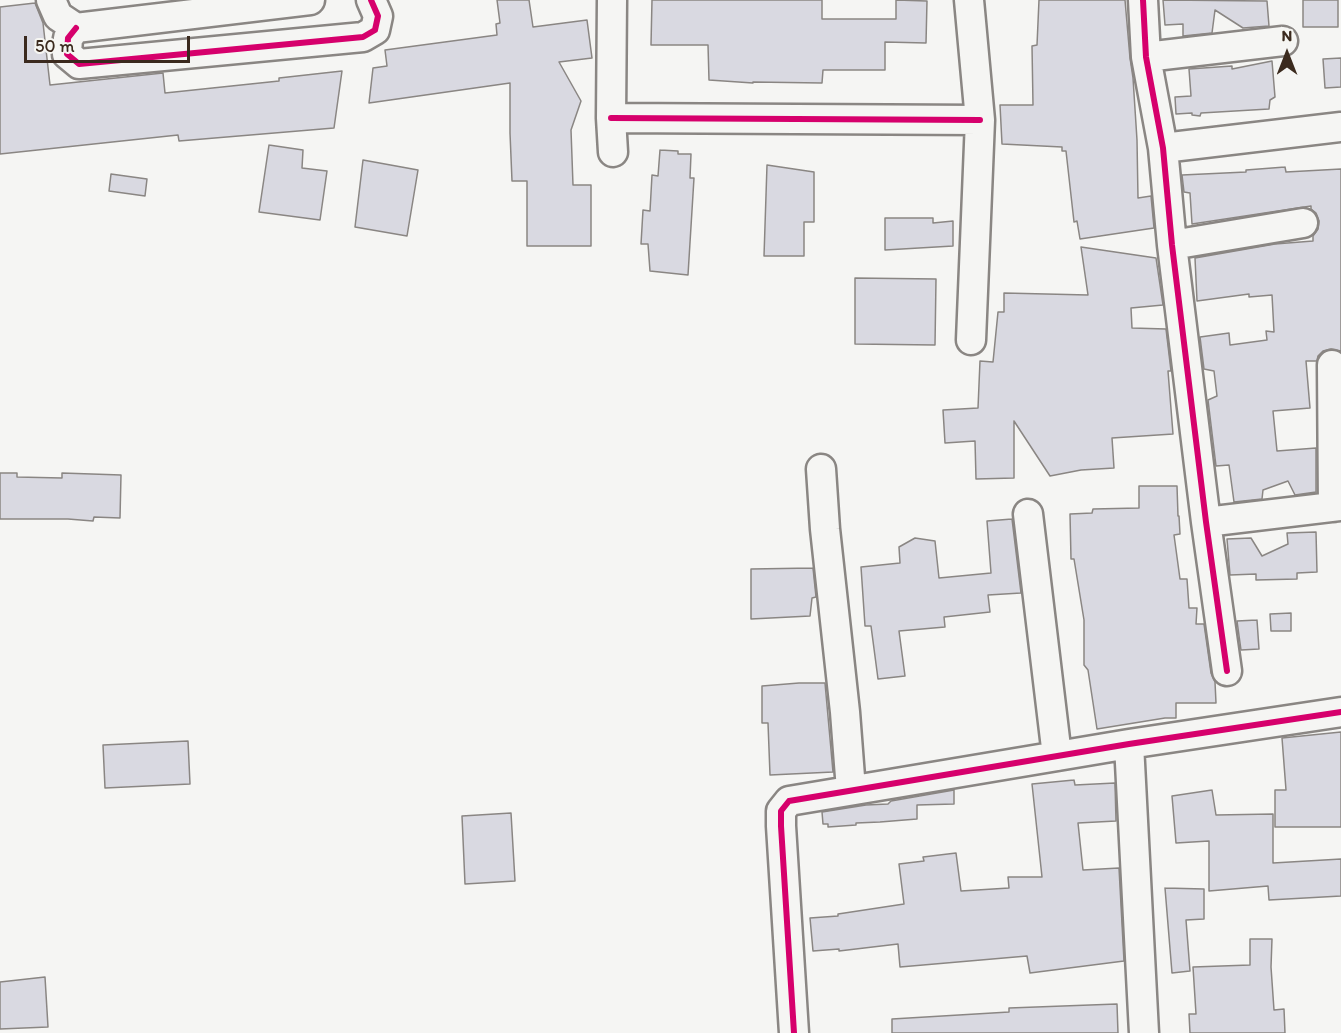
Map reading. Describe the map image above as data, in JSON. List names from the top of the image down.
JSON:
{
  "scale_bar": "50 m",
  "north": "top"
}
